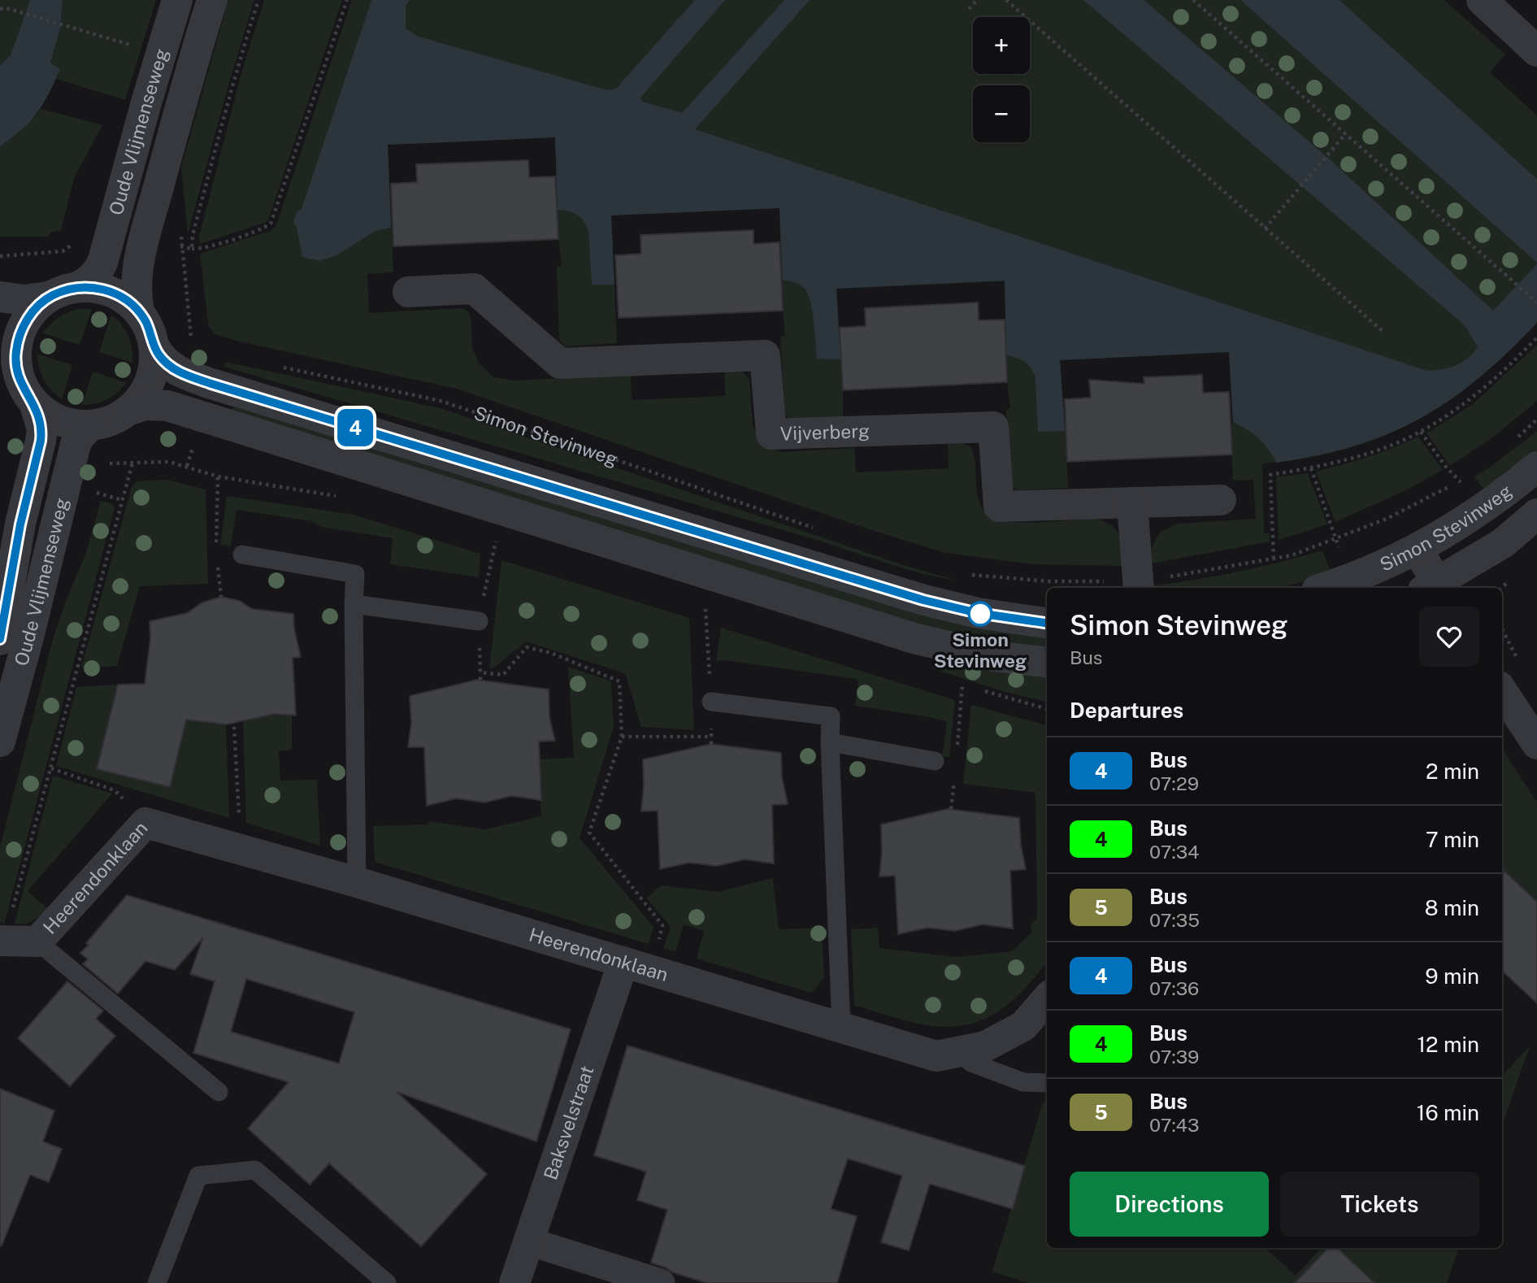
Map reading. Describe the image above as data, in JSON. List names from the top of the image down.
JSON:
{
  "streets": {
    "street": [
      "Oude Vlijmenseweg",
      "Vijverberg",
      "Simon Stevinweg",
      "Heerendonklaan",
      "Baksvelstraat"
    ]
  },
  "crossings": [
    ["Heerendonklaan", "Baksvelstraat"]
  ],
  "places": ["Simon Stevinweg"],
  "lines": ["bus line 4"],
  "page": {
    "on_map": "4",
    "map_buttons": ["+", "−"],
    "heading": [
      ["Simon Stevinweg", "Bus"],
      "Departures"
    ],
    "list": [
      {
        "mark": "4",
        "name": "Bus",
        "note": "07:29",
        "value": "2 min"
      },
      {
        "mark": "4",
        "name": "Bus",
        "note": "07:34",
        "value": "7 min"
      },
      {
        "mark": "5",
        "name": "Bus",
        "note": "07:35",
        "value": "8 min"
      },
      {
        "mark": "4",
        "name": "Bus",
        "note": "07:36",
        "value": "9 min"
      },
      {
        "mark": "4",
        "name": "Bus",
        "note": "07:39",
        "value": "12 min"
      },
      {
        "mark": "5",
        "name": "Bus",
        "note": "07:43",
        "value": "16 min"
      }
    ],
    "buttons": ["Directions", "Tickets"]
  }
}
